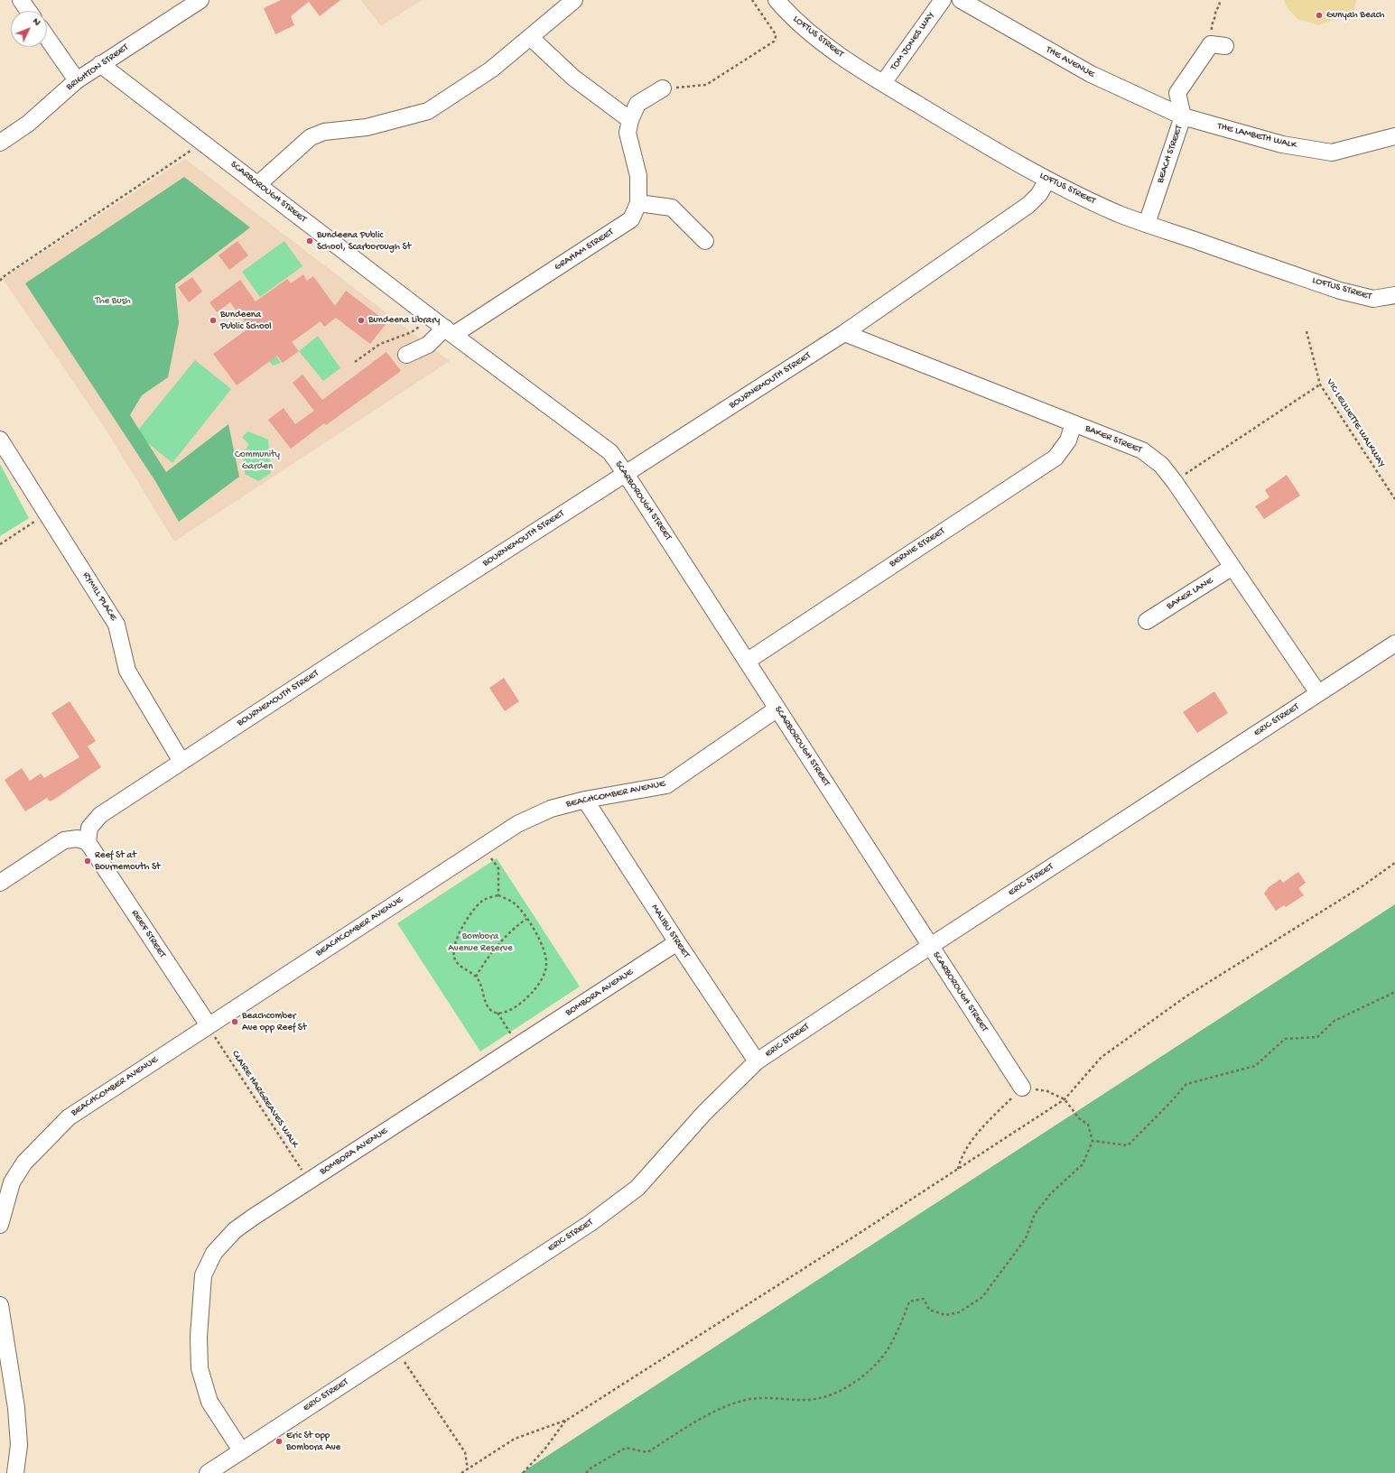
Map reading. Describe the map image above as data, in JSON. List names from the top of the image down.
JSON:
{
  "streets": {
    "street": [
      "LOFTUS STREET",
      "TOM JONES WAY",
      "THE AVENUE",
      "BRIGHTON STREET",
      "THE LAMBETH WALK",
      "BEACH STREET",
      "SCARBOROUGH STREET",
      "GRAHAM STREET",
      "BOURNEMOUTH STREET",
      "BAKER STREET",
      "BERNIE STREET",
      "BAKER LANE",
      "RYMILL PLACE",
      "ERIC STREET",
      "BEACHCOMBER AVENUE",
      "MALIBU STREET",
      "REEF STREET",
      "BOMBORA AVENUE"
    ],
    "path": ["VIC LEULIETTE WALKWAY", "CLAIRE HARGREAVES WALK"]
  },
  "crossings": [
    ["LOFTUS STREET", "TOM JONES WAY"],
    ["LOFTUS STREET", "BEACH STREET"],
    ["LOFTUS STREET", "BOURNEMOUTH STREET"],
    ["THE AVENUE", "THE LAMBETH WALK"],
    ["THE AVENUE", "BEACH STREET"],
    ["BRIGHTON STREET", "SCARBOROUGH STREET"],
    ["THE LAMBETH WALK", "BEACH STREET"],
    ["SCARBOROUGH STREET", "GRAHAM STREET"],
    ["SCARBOROUGH STREET", "BOURNEMOUTH STREET"],
    ["SCARBOROUGH STREET", "BERNIE STREET"],
    ["SCARBOROUGH STREET", "ERIC STREET"],
    ["SCARBOROUGH STREET", "BEACHCOMBER AVENUE"],
    ["BOURNEMOUTH STREET", "BAKER STREET"],
    ["BOURNEMOUTH STREET", "RYMILL PLACE"],
    ["BOURNEMOUTH STREET", "REEF STREET"],
    ["BAKER STREET", "BERNIE STREET"],
    ["BAKER STREET", "BAKER LANE"],
    ["BAKER STREET", "ERIC STREET"],
    ["ERIC STREET", "MALIBU STREET"],
    ["ERIC STREET", "BOMBORA AVENUE"],
    ["BEACHCOMBER AVENUE", "MALIBU STREET"],
    ["BEACHCOMBER AVENUE", "REEF STREET"],
    ["BEACHCOMBER AVENUE", "CLAIRE HARGREAVES WALK"],
    ["MALIBU STREET", "BOMBORA AVENUE"],
    ["REEF STREET", "CLAIRE HARGREAVES WALK"],
    ["BOMBORA AVENUE", "CLAIRE HARGREAVES WALK"]
  ],
  "parks": ["The Bush", "Community Garden", "Bombora Avenue Reserve"],
  "places": [
    "Gunyah Beach",
    "Bundeena Public School, Scarborough St",
    "Bundeena Public School",
    "Bundeena Library",
    "Reef St at Bournemouth St",
    "Beachcomber Ave opp Reef St",
    "Eric St opp Bombora Ave"
  ],
  "north": "top right"
}
